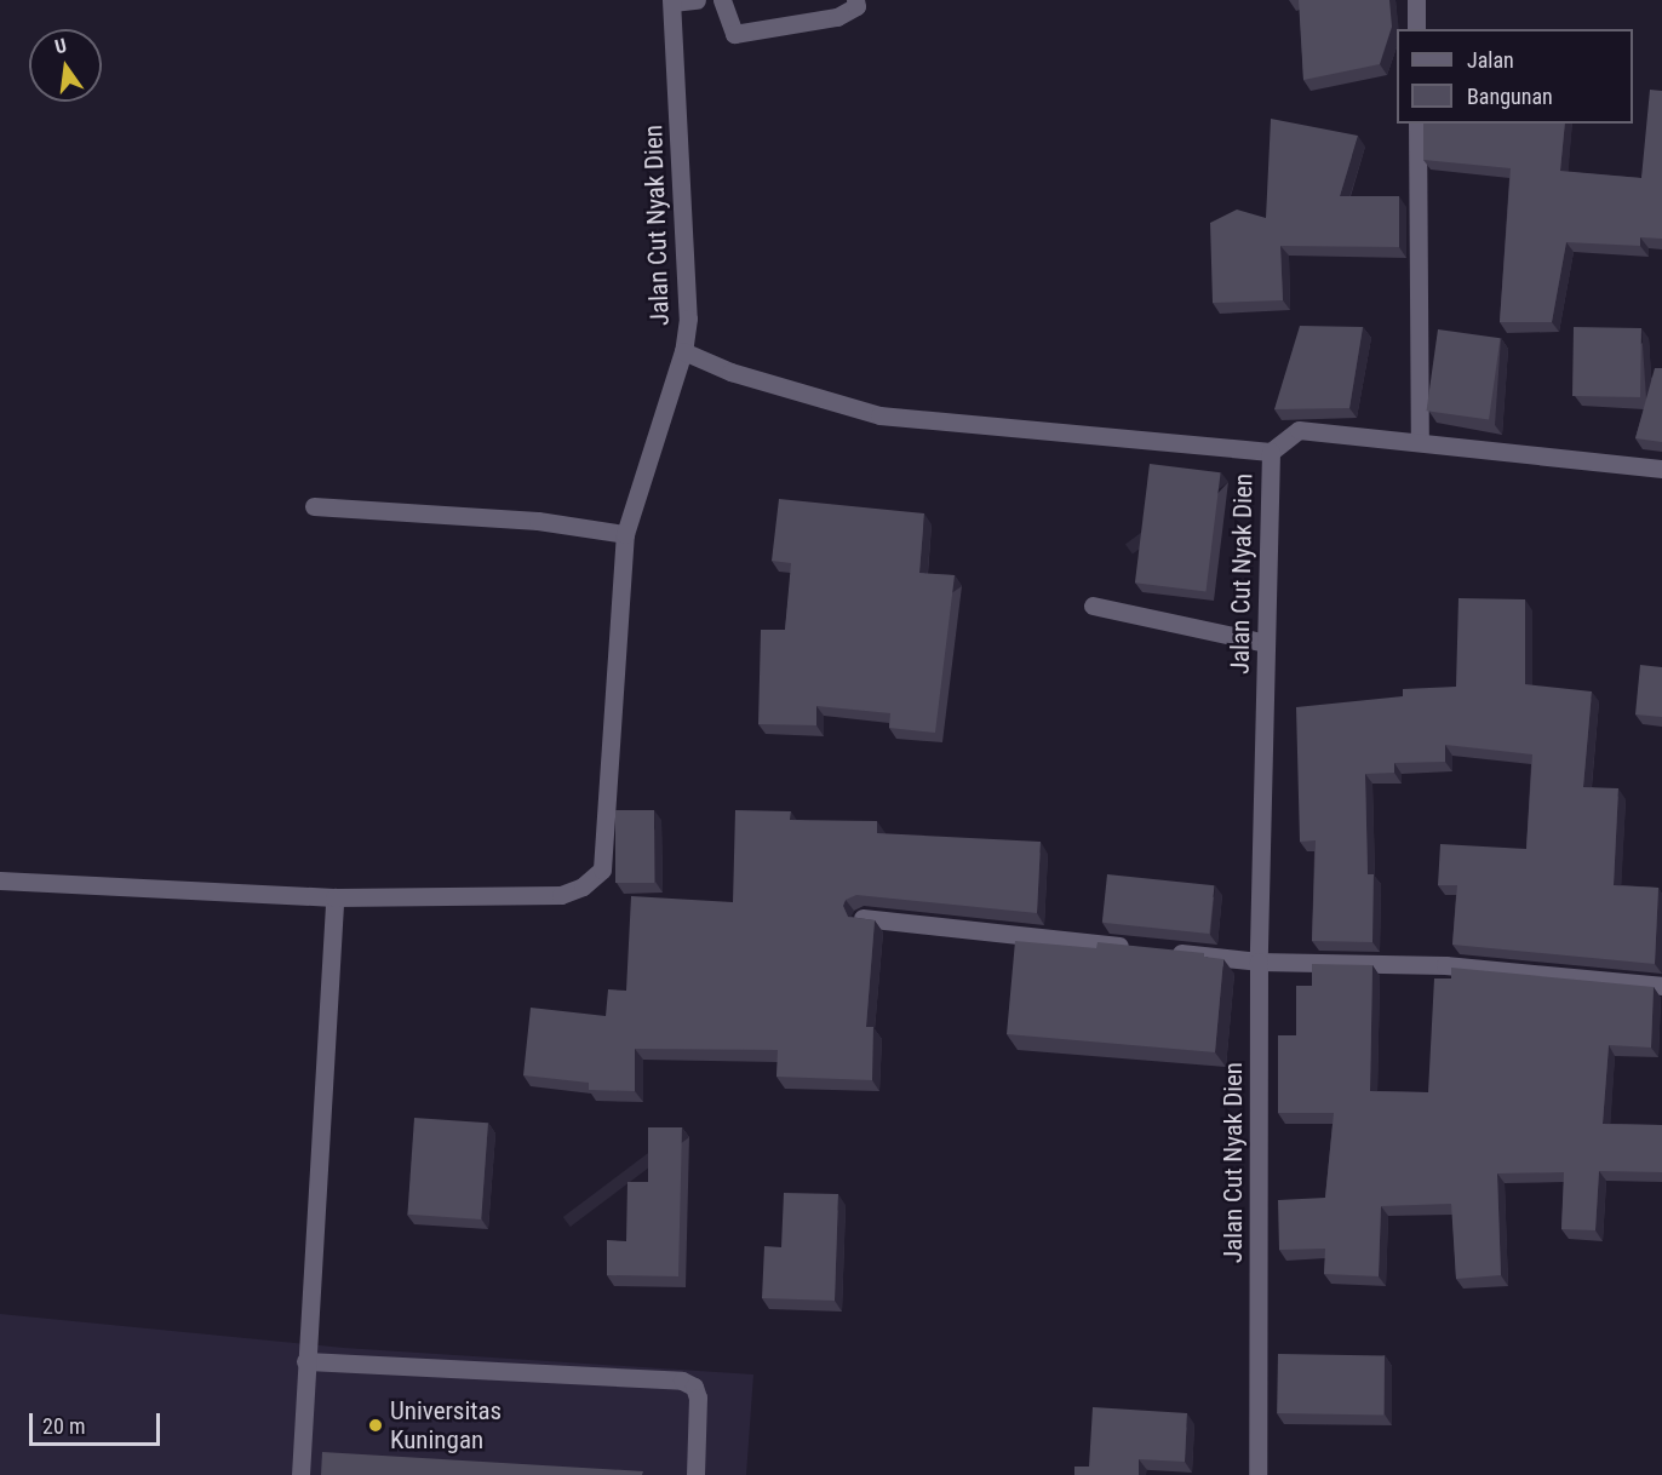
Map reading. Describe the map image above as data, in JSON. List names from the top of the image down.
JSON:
{
  "streets": {
    "street": ["Jalan Cut Nyak Dien"]
  },
  "places": ["Universitas Kuningan"],
  "legend": ["Jalan", "Bangunan"],
  "scale_bar": "20 m",
  "north": "top"
}
